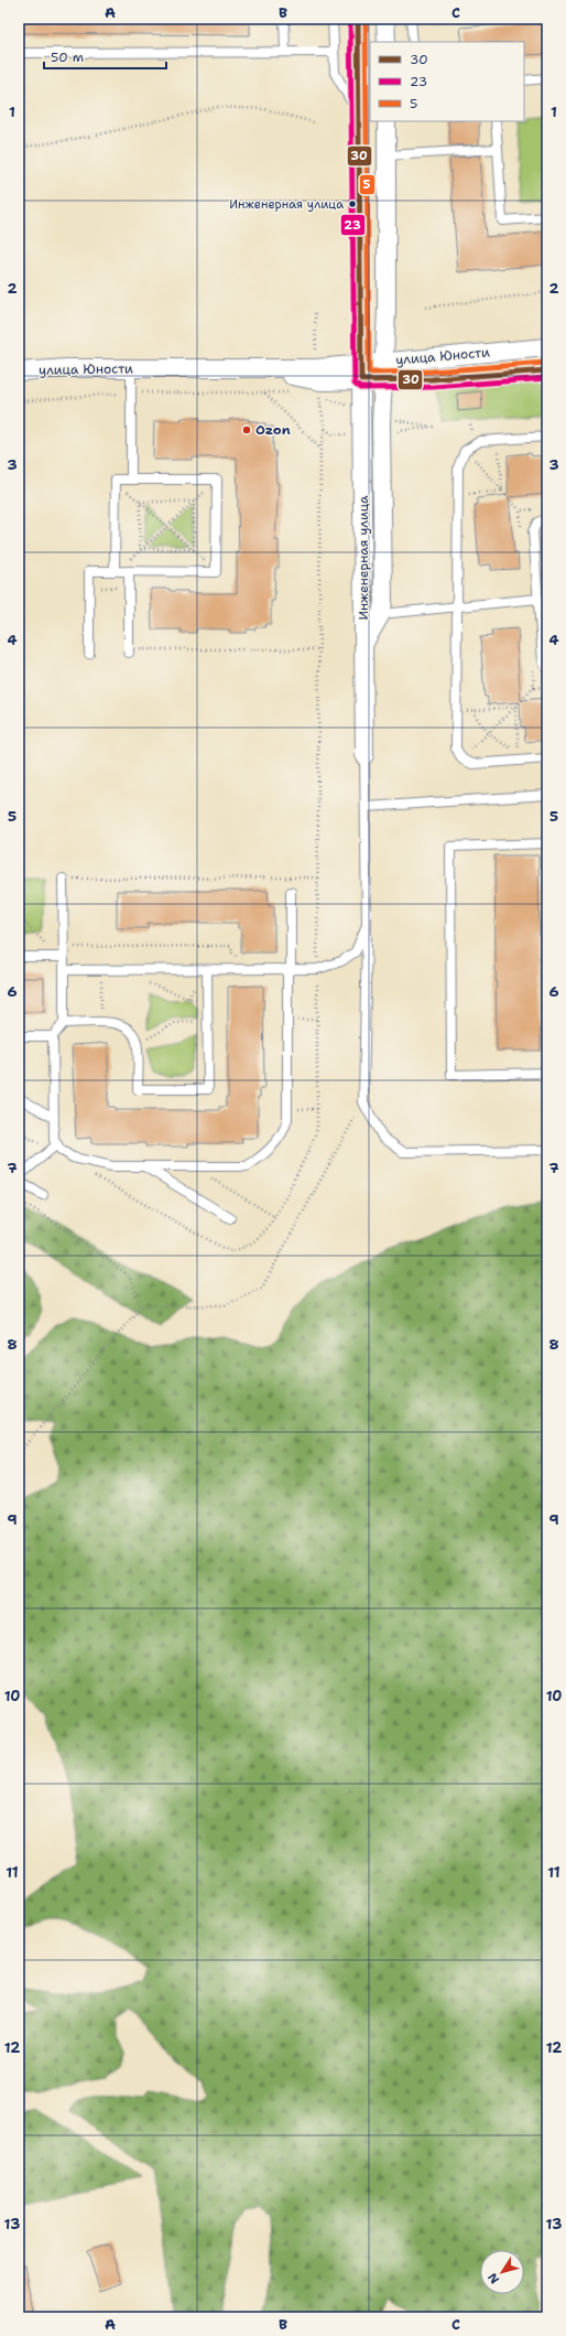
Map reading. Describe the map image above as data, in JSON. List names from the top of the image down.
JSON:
{
  "streets": {
    "street": ["улица Юности", "Инженерная улица"]
  },
  "crossings": [
    ["улица Юности", "Инженерная улица"]
  ],
  "places": ["Инженерная улица", "Ozon"],
  "lines": ["transit line 30", "transit line 23", "transit line 5"],
  "legend": ["30", "23", "5"],
  "scale_bar": "50 m",
  "north": "bottom left",
  "grid": {
    "columns": ["A", "B", "C"],
    "rows": [
      "1",
      "2",
      "3",
      "4",
      "5",
      "6",
      "7",
      "8",
      "9",
      "10",
      "11",
      "12",
      "13"
    ]
  }
}
